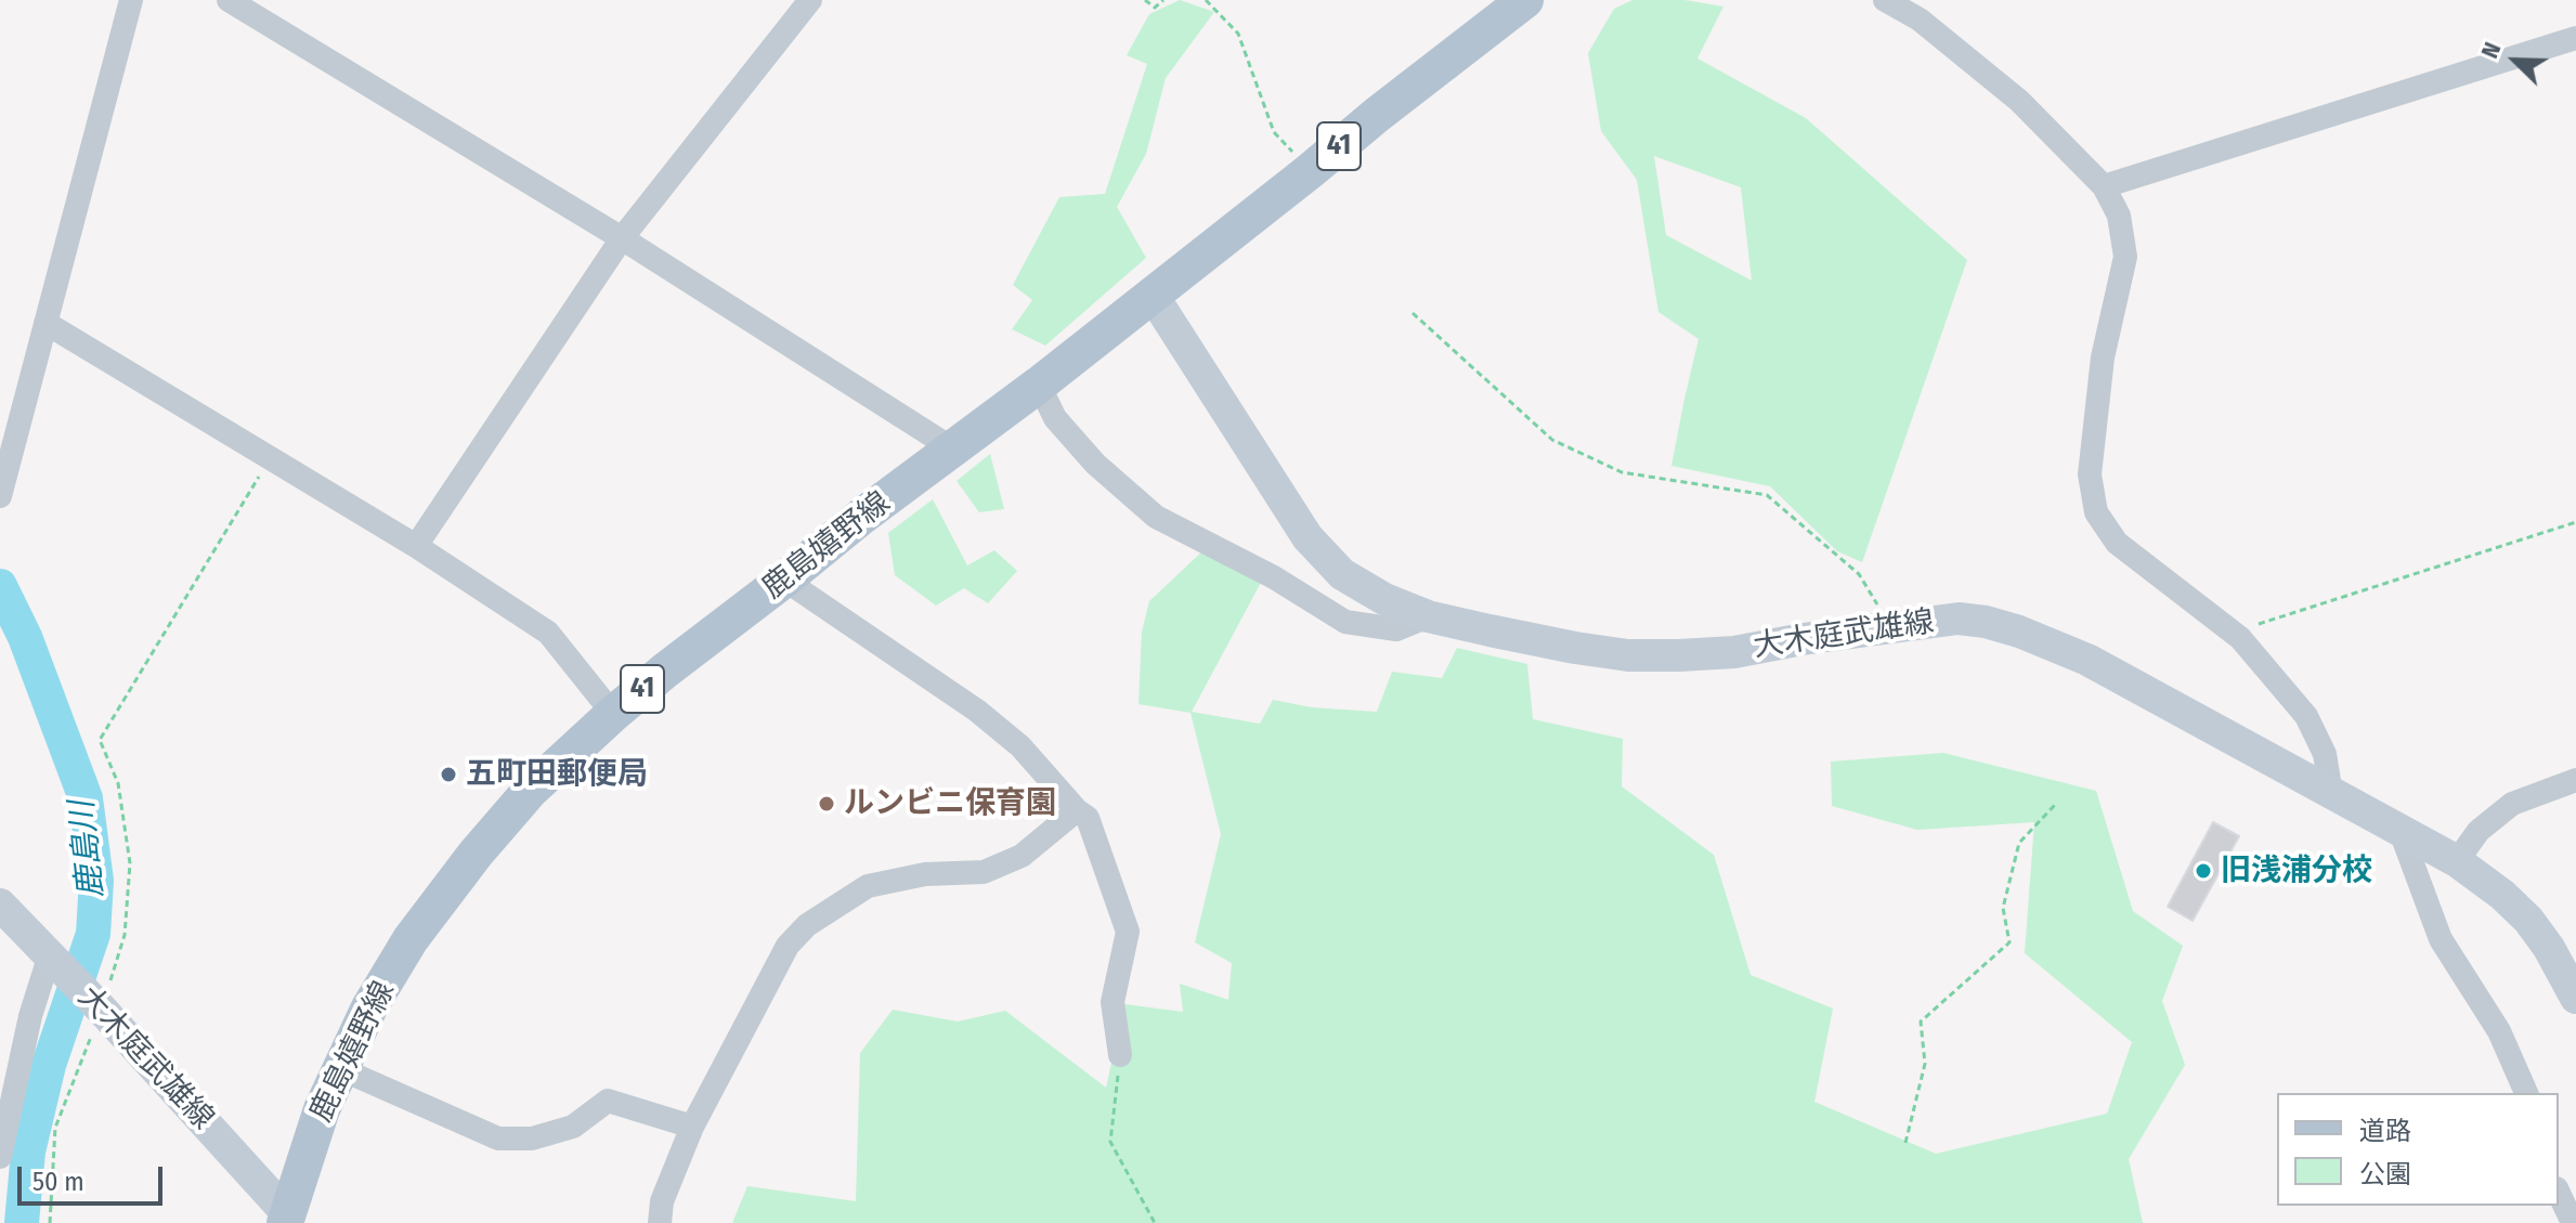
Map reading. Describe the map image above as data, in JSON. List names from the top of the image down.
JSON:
{
  "streets": {
    "main road": ["41", "鹿島嬉野線", "大木庭武雄線"]
  },
  "crossings": [
    ["鹿島嬉野線", "大木庭武雄線"]
  ],
  "water": ["鹿島川"],
  "places": ["五町田郵便局", "ルンビニ保育園", "旧浅浦分校"],
  "legend": ["道路", "公園"],
  "scale_bar": "50 m",
  "north": "top left"
}
